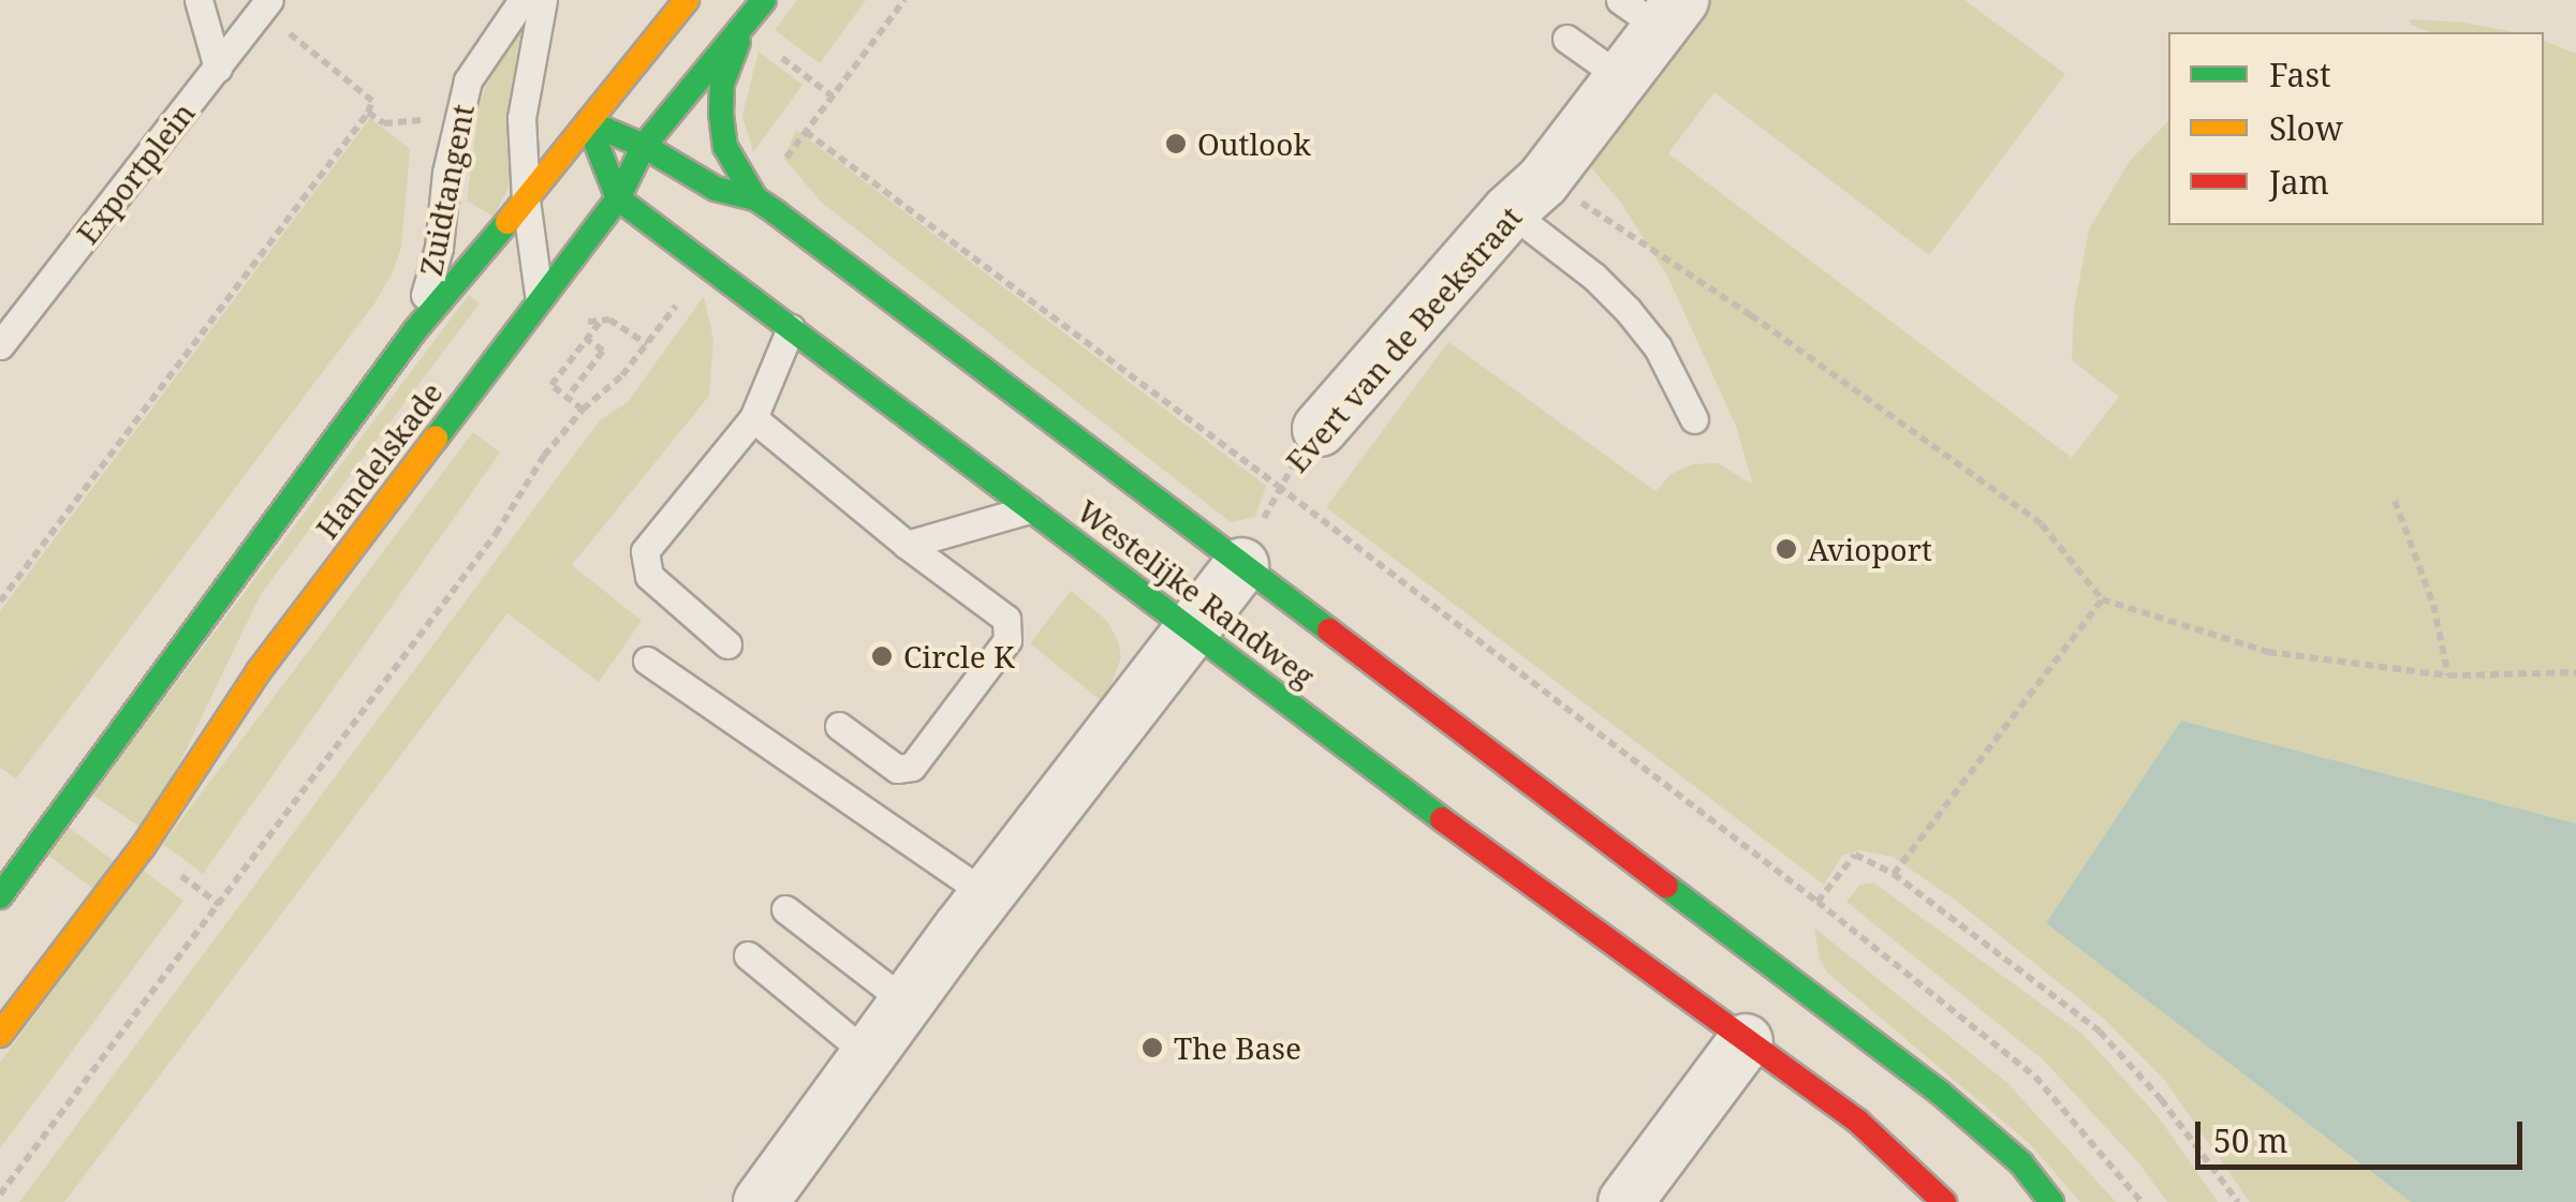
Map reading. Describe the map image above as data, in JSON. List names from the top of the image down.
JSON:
{
  "streets": {
    "street": ["Evert van de Beekstraat", "Handelskade", "Westelijke Randweg"],
    "lane": ["Exportplein", "Zuidtangent"]
  },
  "crossings": [
    ["Zuidtangent", "Handelskade"],
    ["Evert van de Beekstraat", "Westelijke Randweg"],
    ["Handelskade", "Westelijke Randweg"]
  ],
  "places": [
    "Outlook",
    "Avioport",
    "Circle K",
    "The Base"
  ],
  "legend": ["Fast", "Slow", "Jam"],
  "scale_bar": "50 m"
}
